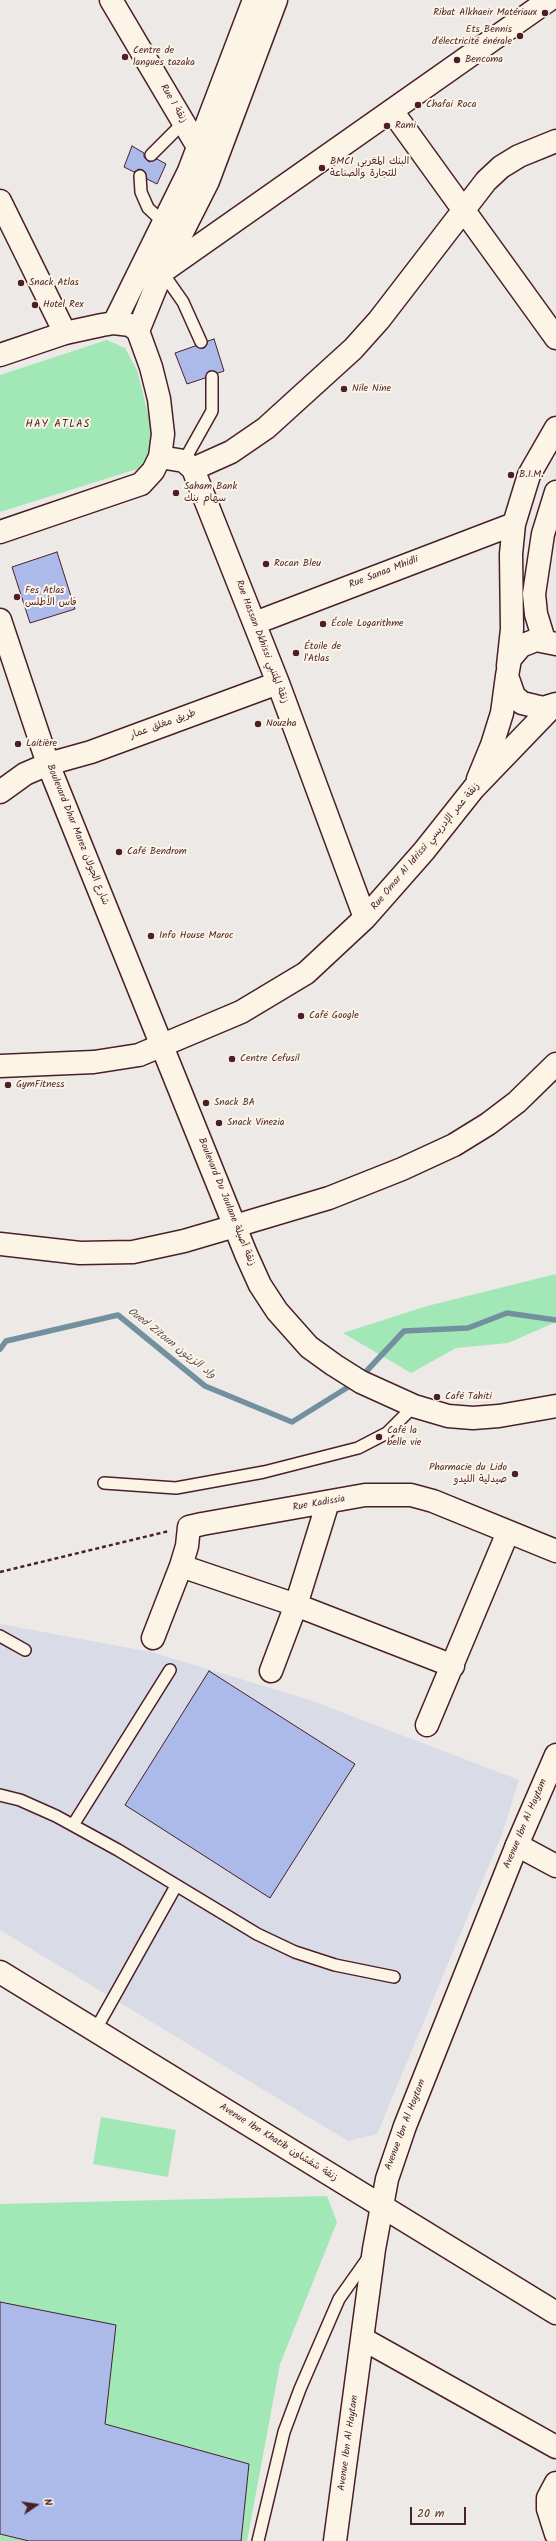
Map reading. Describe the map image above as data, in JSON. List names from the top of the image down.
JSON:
{
  "streets": {
    "street": [
      "Rue 1 زنقة",
      "Rue Sanaa Mhidli",
      "Rue Hassan Dkhissi زنقة المتنبي",
      "طريق مغلق عمار",
      "Boulevard Dhar Marez شارع الجولان",
      "Rue Omar Al Idrissi زنقة عمر الإدريسي",
      "Boulevard Du Joulane زنقة أصيلة",
      "Rue Kadissia",
      "Avenue Ibn Al Haytam",
      "Avenue Ibn Khatib زنقة شفشاون"
    ]
  },
  "crossings": [
    ["Rue Sanaa Mhidli", "Rue Hassan Dkhissi زنقة المتنبي"],
    ["Rue Hassan Dkhissi زنقة المتنبي", "طريق مغلق عمار"],
    ["Rue Hassan Dkhissi زنقة المتنبي", "Rue Omar Al Idrissi زنقة عمر الإدريسي"],
    ["طريق مغلق عمار", "Boulevard Dhar Marez شارع الجولان"],
    ["Boulevard Dhar Marez شارع الجولان", "Rue Omar Al Idrissi زنقة عمر الإدريسي"],
    ["Boulevard Dhar Marez شارع الجولان", "Boulevard Du Joulane زنقة أصيلة"],
    ["Rue Omar Al Idrissi زنقة عمر الإدريسي", "Boulevard Du Joulane زنقة أصيلة"],
    ["Avenue Ibn Al Haytam", "Avenue Ibn Khatib زنقة شفشاون"]
  ],
  "districts": ["HAY ATLAS"],
  "water": ["Oued Zitoun واد الزيتون"],
  "places": [
    "Ribat Alkhaeir Matériaux",
    "Ets Bennis d'électricité énérale",
    "Centre de langues tazaka",
    "Bencoma",
    "Chafai Roca",
    "Rami",
    "BMCI البنك المغربي للتجارة والصناعة",
    "Snack Atlas",
    "Hotel Rex",
    "Nile Nine",
    "B.I.M.",
    "Saham Bank سهام بنك",
    "Rocan Bleu",
    "Fes Atlas فاس الأطلس",
    "École Logarithme",
    "Étoile de l'Atlas",
    "Nouzha",
    "Laitière",
    "Café Bendrom",
    "Info House Maroc",
    "Café Google",
    "Centre Cefusil",
    "GymFitness",
    "Snack BA",
    "Snack Vinezia",
    "Café Tahiti",
    "Café la belle vie",
    "Pharmacie du Lido صيدلية الليدو"
  ],
  "scale_bar": "20 m",
  "north": "right"
}
